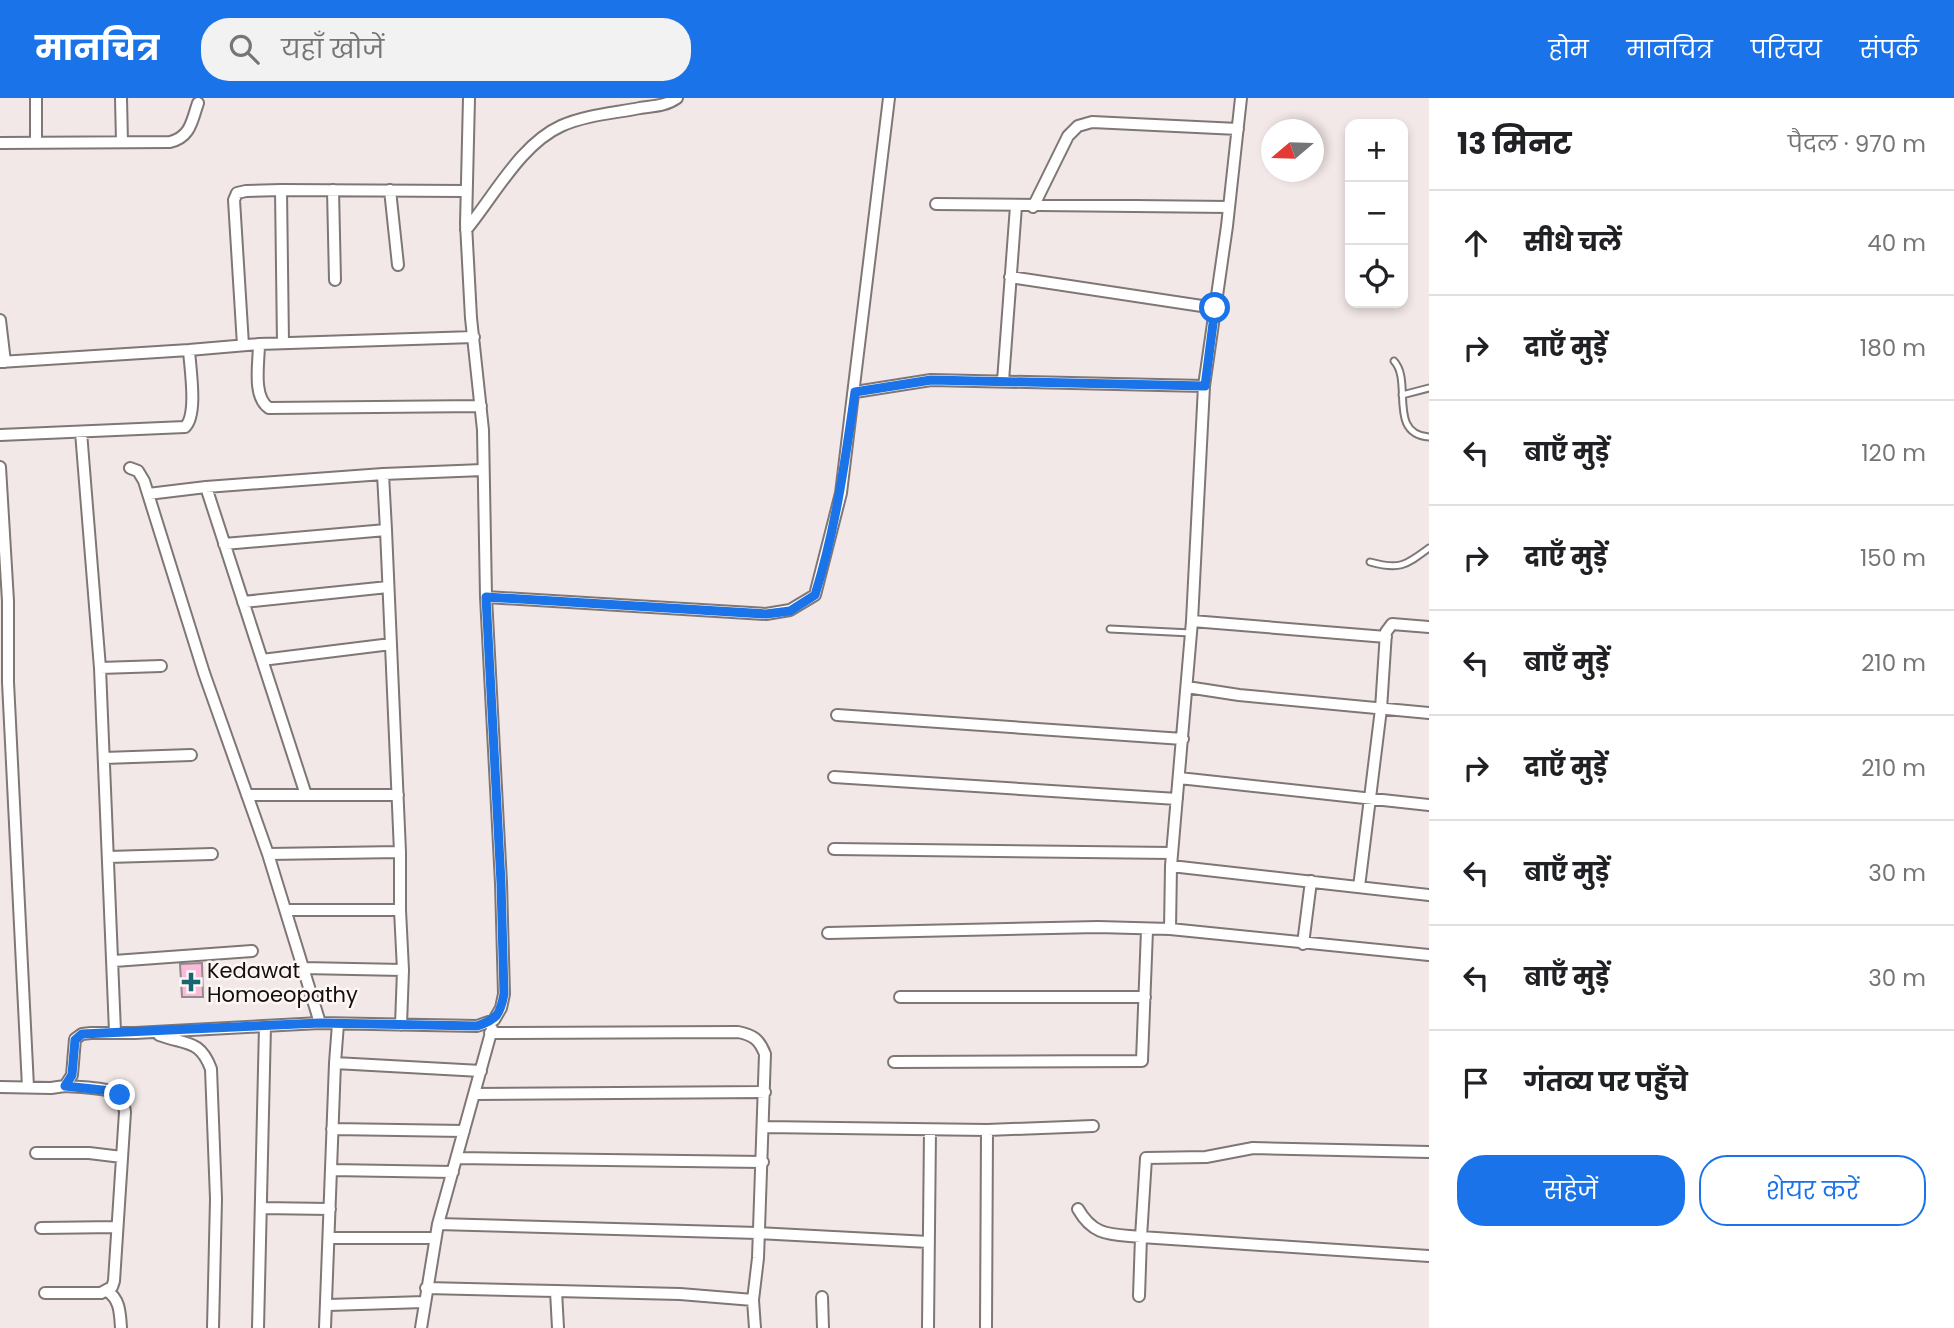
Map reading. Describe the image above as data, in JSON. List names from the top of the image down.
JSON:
{
  "places": {
    "health": ["Kedawat Homoeopathy"]
  },
  "north": "left",
  "page": {
    "header": "मानचित्र",
    "search": "यहाँ खोजें",
    "nav": [
      "होम",
      "मानचित्र",
      "परिचय",
      "संपर्क"
    ],
    "heading": ["13 मिनट", "पैदल · 970 m"],
    "map_buttons": ["+", "−"],
    "list": [
      ["सीधे चलें", "40 m"],
      ["दाएँ मुड़ें", "180 m"],
      ["बाएँ मुड़ें", "120 m"],
      ["दाएँ मुड़ें", "150 m"],
      ["बाएँ मुड़ें", "210 m"],
      ["दाएँ मुड़ें", "210 m"],
      ["बाएँ मुड़ें", "30 m"],
      ["बाएँ मुड़ें", "30 m"],
      "गंतव्य पर पहुँचे"
    ],
    "buttons": ["सहेजें", "शेयर करें"]
  }
}
